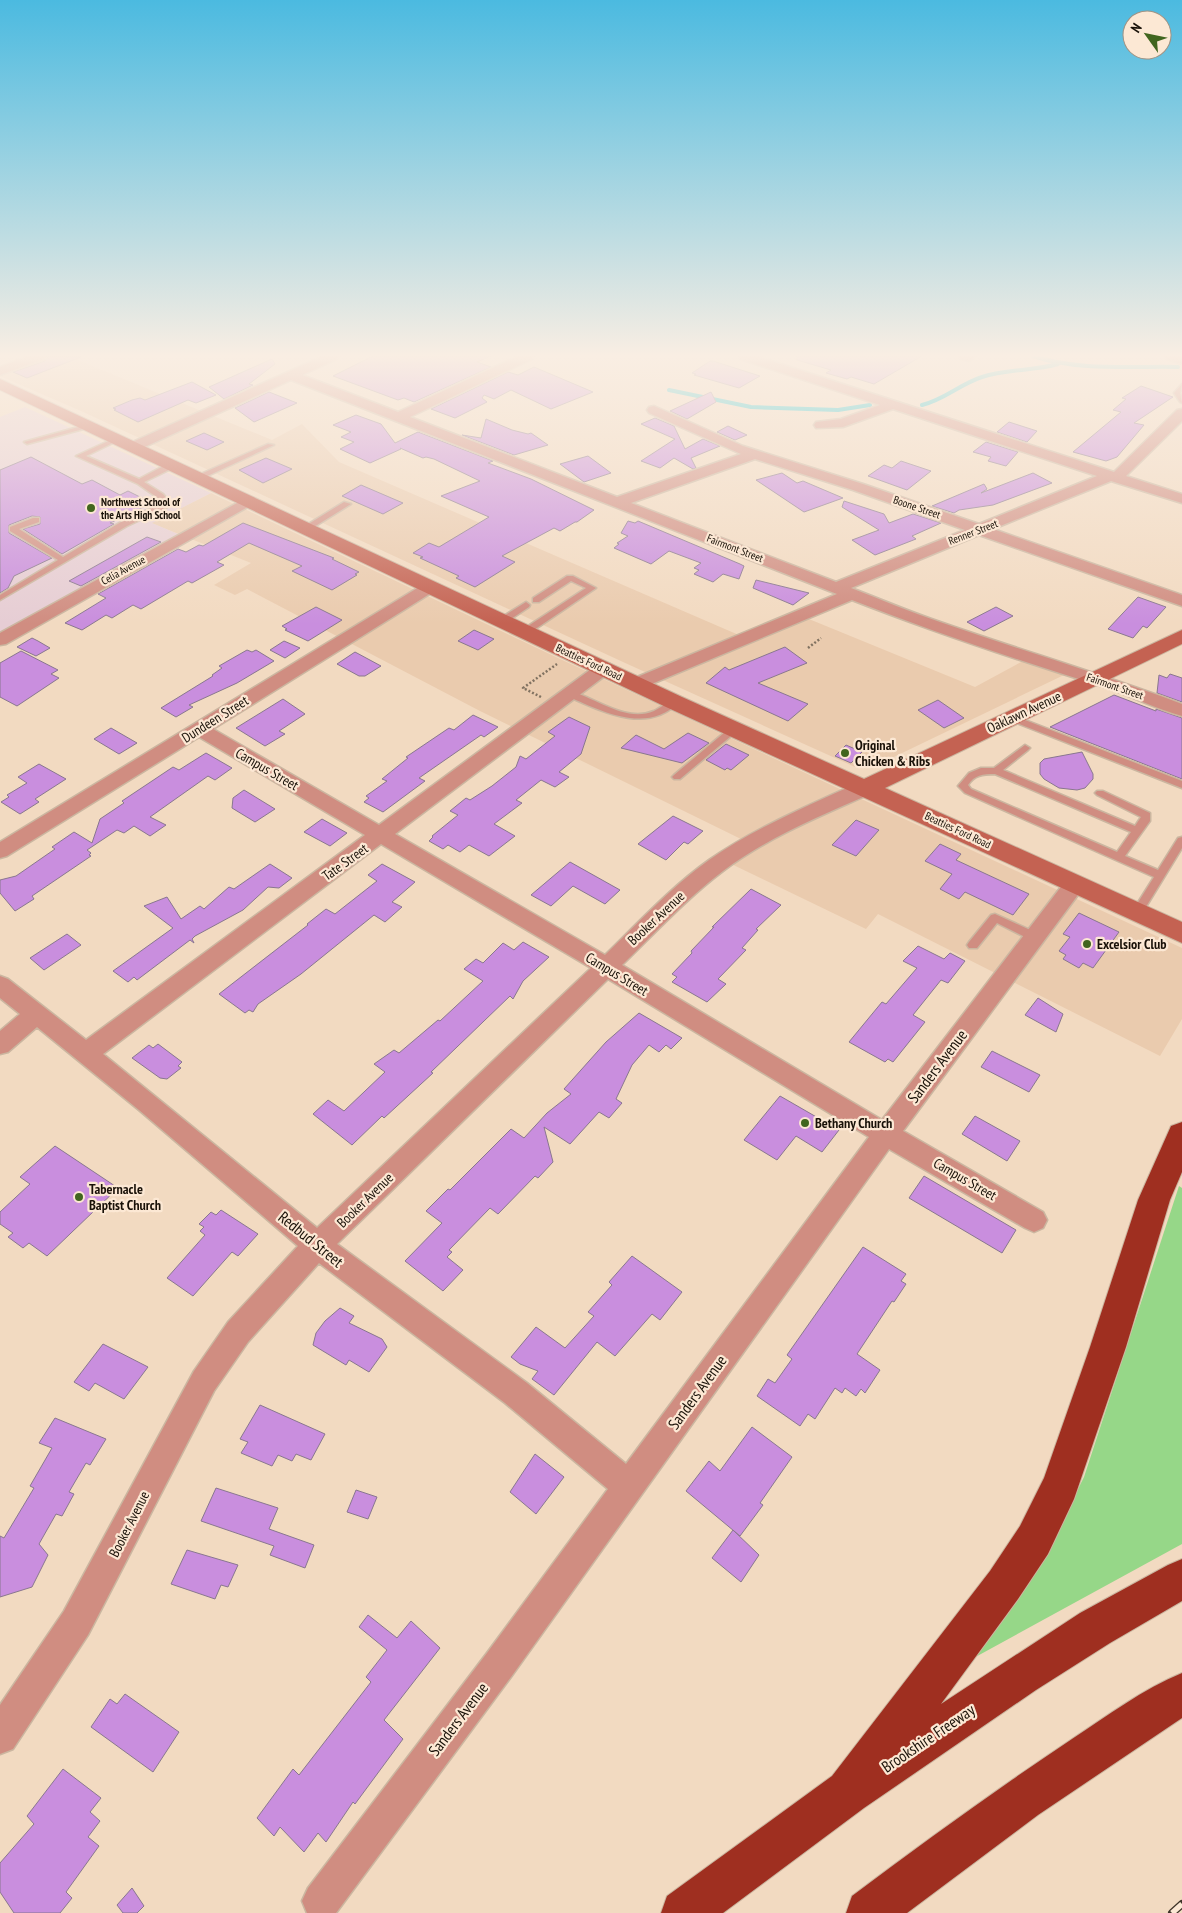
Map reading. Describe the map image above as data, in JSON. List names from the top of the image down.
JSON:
{
  "streets": {
    "highway": ["Brookshire Freeway"],
    "main road": ["Beatties Ford Road", "Oaklawn Avenue"],
    "street": [
      "Boone Street",
      "Renner Street",
      "Fairmont Street",
      "Celia Avenue",
      "Dundeen Street",
      "Campus Street",
      "Tate Street",
      "Booker Avenue",
      "Sanders Avenue",
      "Redbud Street"
    ]
  },
  "crossings": [
    ["Boone Street", "Renner Street"],
    ["Renner Street", "Fairmont Street"],
    ["Renner Street", "Beatties Ford Road"],
    ["Fairmont Street", "Oaklawn Avenue"],
    ["Celia Avenue", "Beatties Ford Road"],
    ["Beatties Ford Road", "Oaklawn Avenue"],
    ["Beatties Ford Road", "Dundeen Street"],
    ["Beatties Ford Road", "Tate Street"],
    ["Beatties Ford Road", "Booker Avenue"],
    ["Beatties Ford Road", "Sanders Avenue"],
    ["Oaklawn Avenue", "Booker Avenue"],
    ["Dundeen Street", "Campus Street"],
    ["Campus Street", "Tate Street"],
    ["Campus Street", "Booker Avenue"],
    ["Campus Street", "Sanders Avenue"],
    ["Tate Street", "Redbud Street"],
    ["Booker Avenue", "Redbud Street"],
    ["Sanders Avenue", "Redbud Street"]
  ],
  "places": [
    "Northwest School of the Arts High School",
    "Original Chicken & Ribs",
    "Excelsior Club",
    "Bethany Church",
    "Tabernacle Baptist Church"
  ],
  "north": "top left"
}
